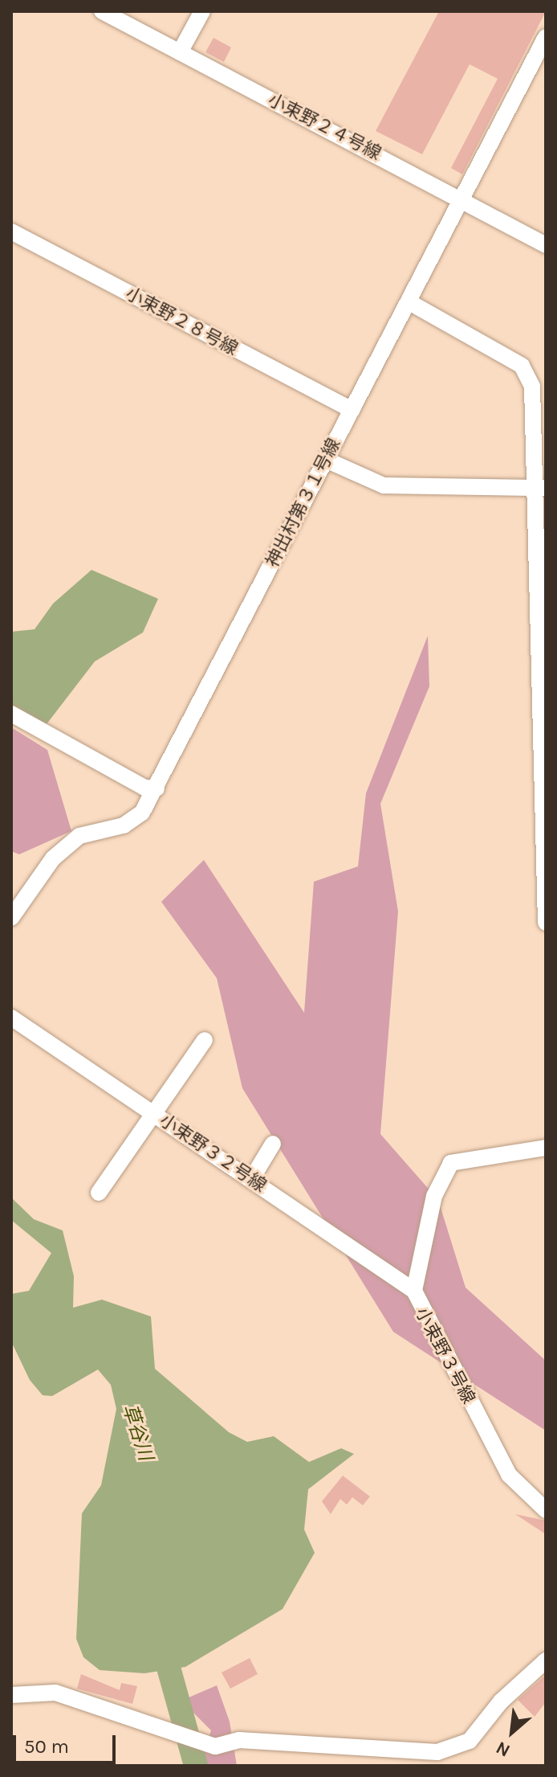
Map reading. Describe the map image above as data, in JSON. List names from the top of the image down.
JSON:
{
  "streets": {
    "street": [
      "小束野２４号線",
      "小束野２８号線",
      "神出村第３１号線",
      "小束野３２号線",
      "小束野３号線"
    ]
  },
  "crossings": [
    ["小束野２４号線", "神出村第３１号線"],
    ["小束野２８号線", "神出村第３１号線"],
    ["小束野３２号線", "小束野３号線"]
  ],
  "water": ["草谷川"],
  "scale_bar": "50 m",
  "north": "bottom left"
}
